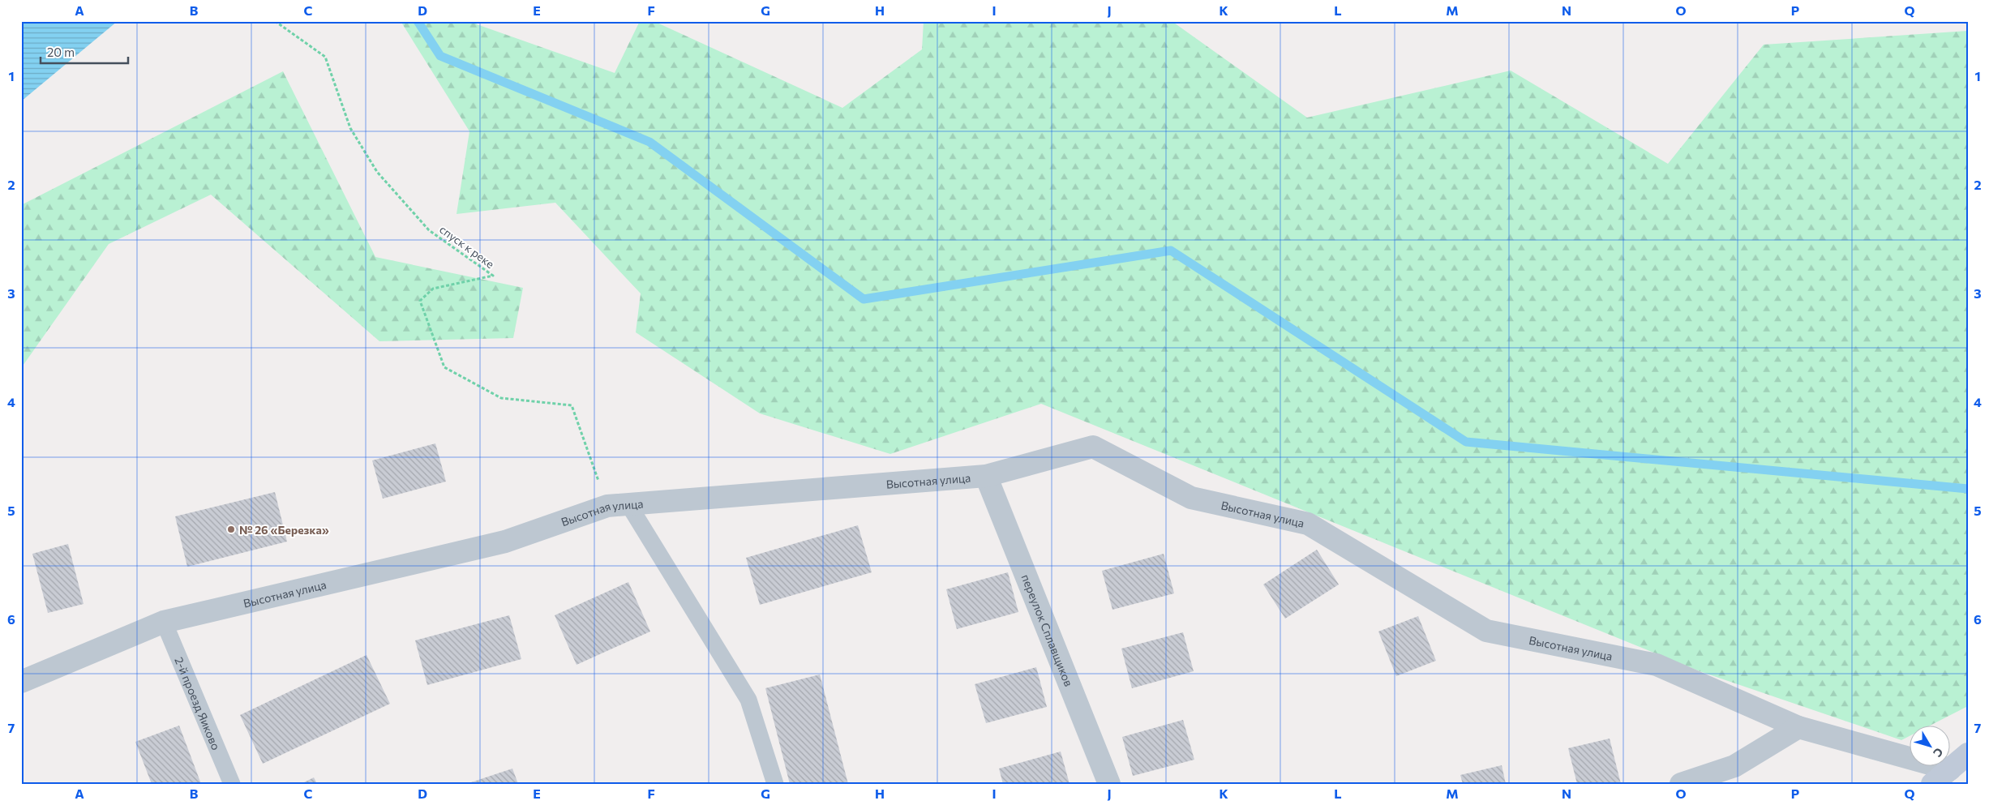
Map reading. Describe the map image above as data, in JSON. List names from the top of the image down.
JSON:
{
  "streets": {
    "street": ["Высотная улица", "переулок Сплавщиков"],
    "lane": ["2-й проезд Яиково"],
    "path": ["спуск к реке"]
  },
  "crossings": [
    ["спуск к реке", "Высотная улица"],
    ["Высотная улица", "переулок Сплавщиков"],
    ["Высотная улица", "2-й проезд Яиково"]
  ],
  "places": ["№ 26 «Березка»"],
  "scale_bar": "20 m",
  "north": "bottom right",
  "grid": {
    "columns": [
      "A",
      "B",
      "C",
      "D",
      "E",
      "F",
      "G",
      "H",
      "I",
      "J",
      "K",
      "L",
      "M",
      "N",
      "O",
      "P",
      "Q"
    ],
    "rows": [
      "1",
      "2",
      "3",
      "4",
      "5",
      "6",
      "7"
    ]
  }
}
